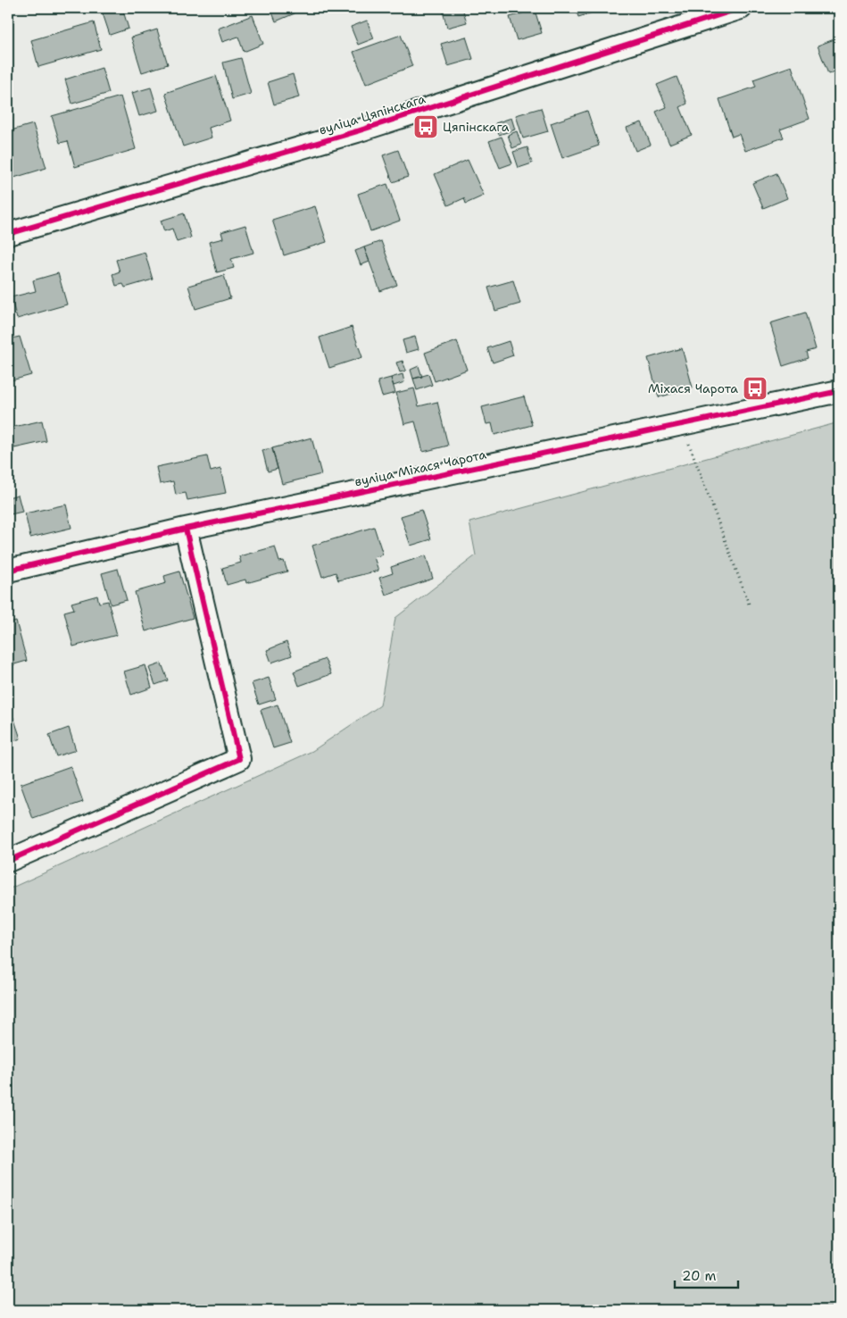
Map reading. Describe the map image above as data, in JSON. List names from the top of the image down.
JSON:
{
  "streets": {
    "street": ["вуліца Цяпінскага", "вуліца Міхася Чарота"]
  },
  "places": {
    "bus stop": ["Цяпінскага", "Міхася Чарота"]
  },
  "scale_bar": "20 m"
}
